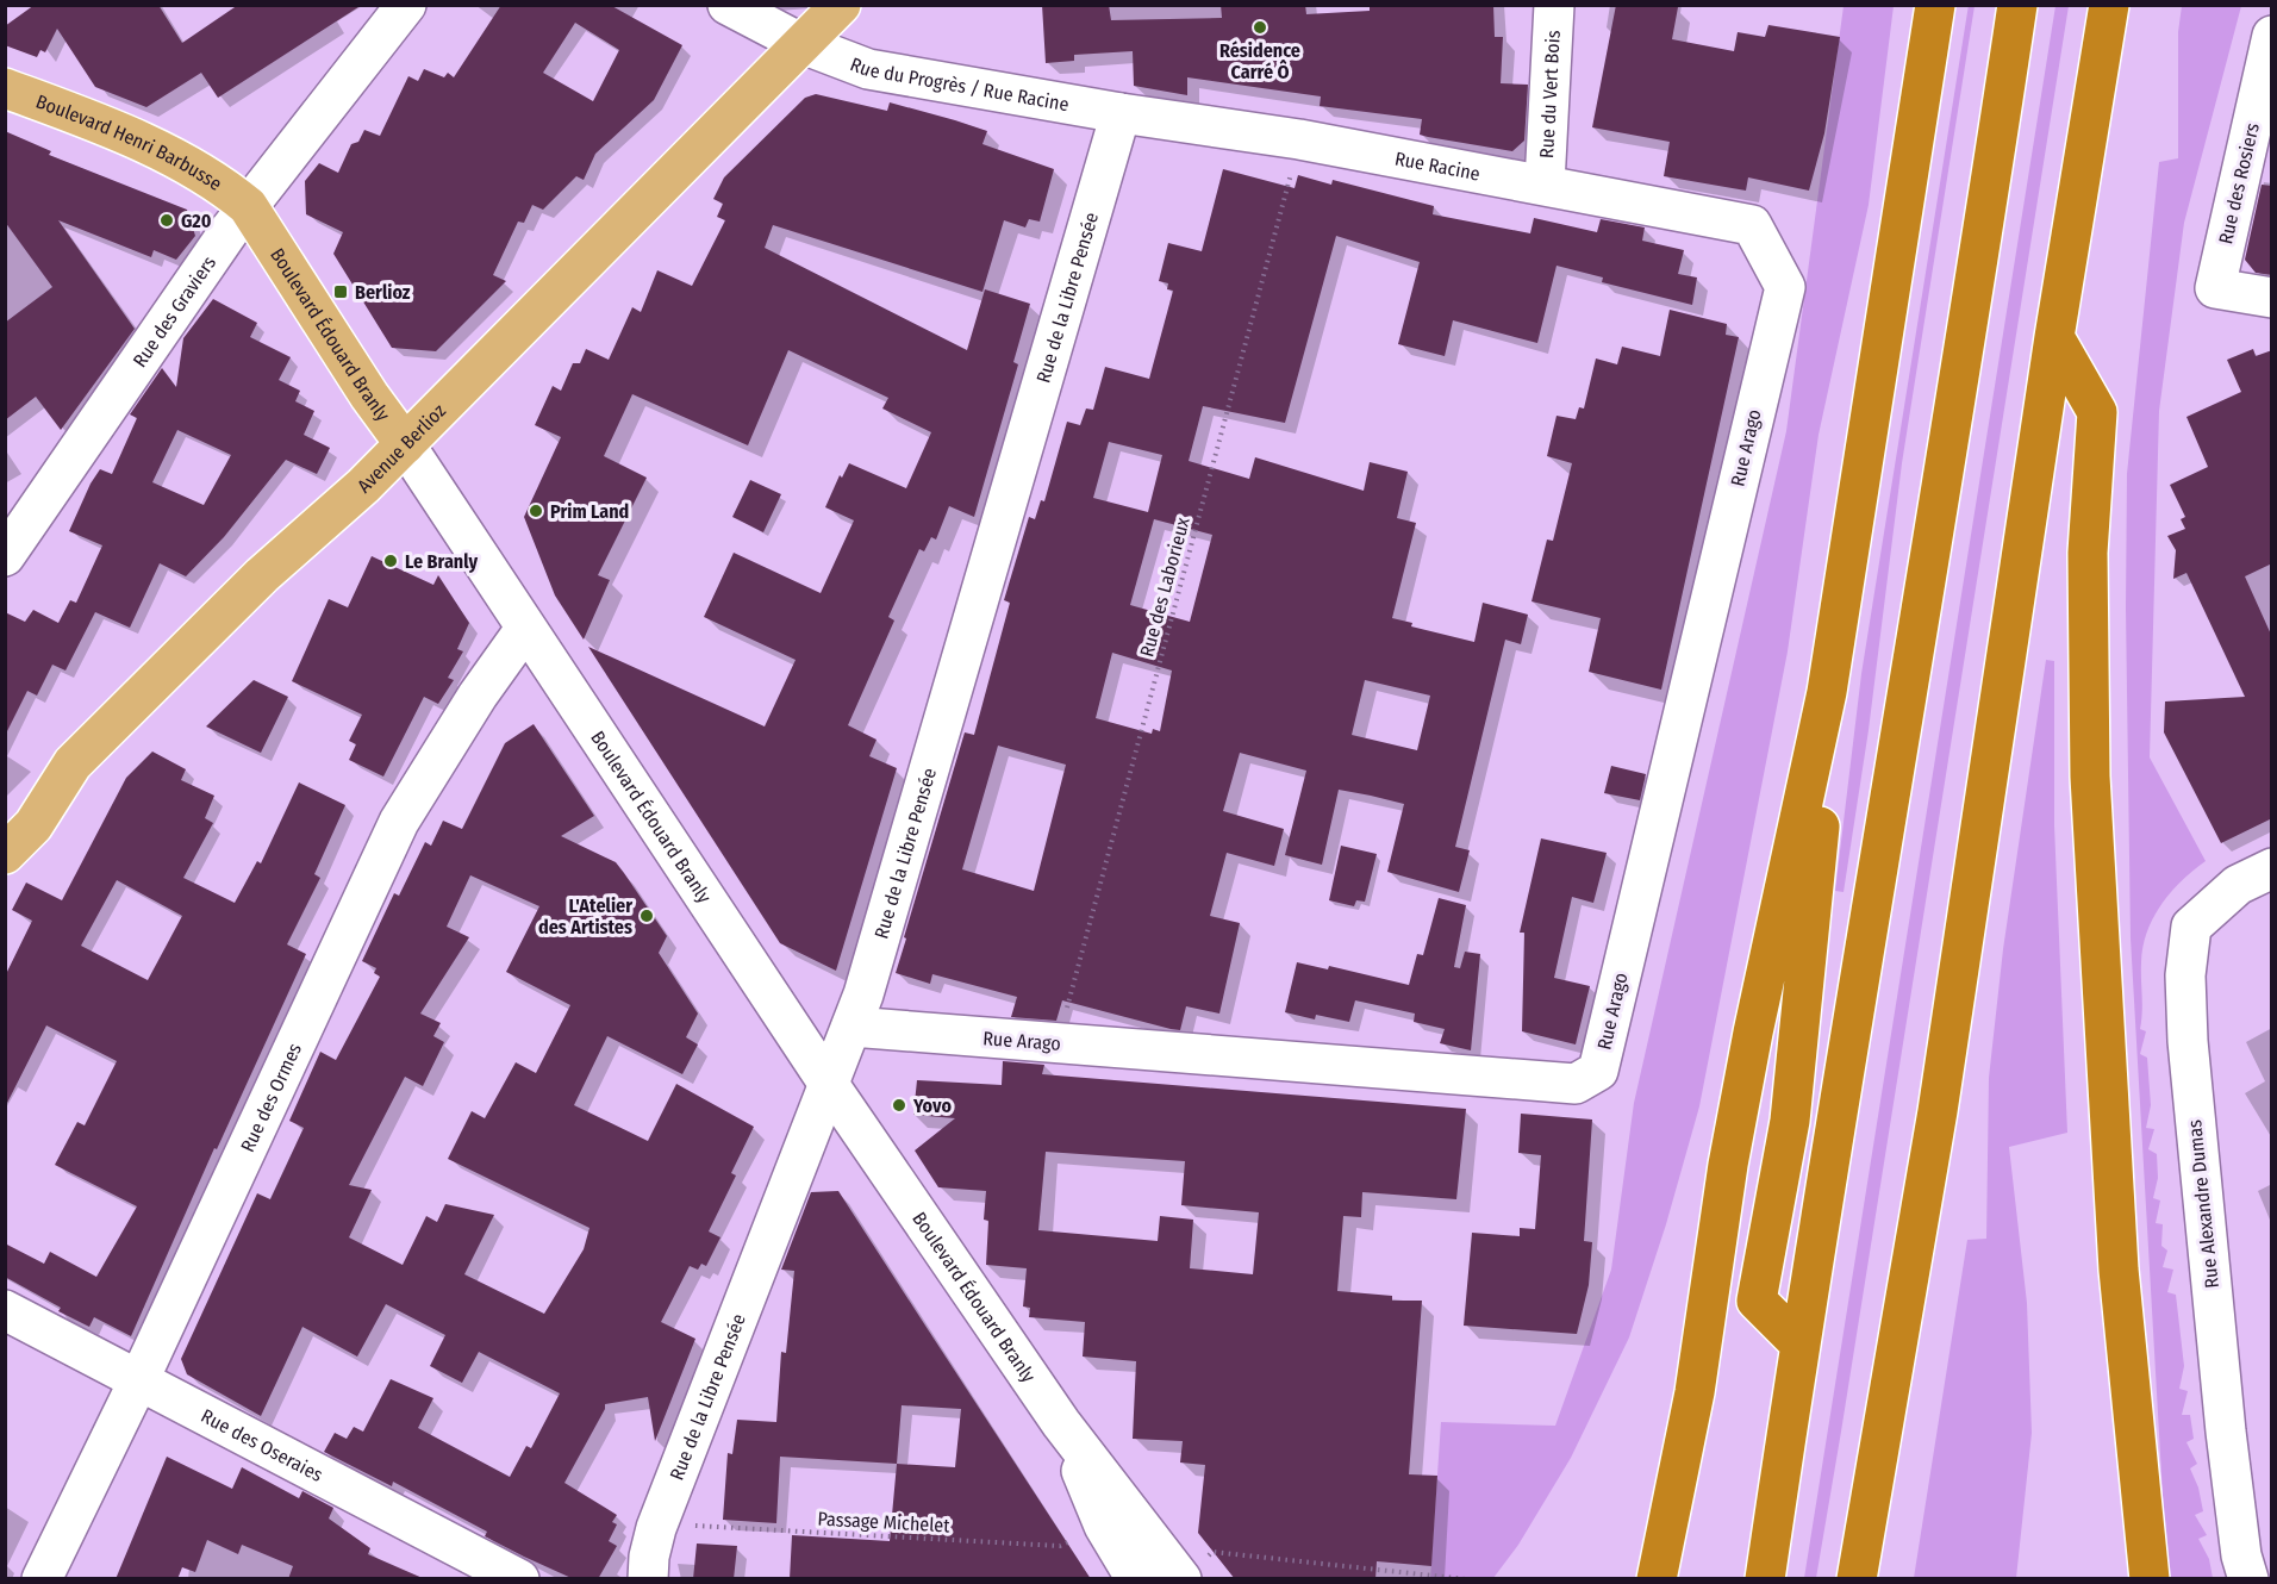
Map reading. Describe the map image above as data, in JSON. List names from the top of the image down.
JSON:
{
  "streets": {
    "main road": ["Boulevard Henri Barbusse", "Boulevard Édouard Branly", "Avenue Berlioz"],
    "street": [
      "Rue du Progrès / Rue Racine",
      "Rue du Vert Bois",
      "Rue Racine",
      "Rue des Rosiers",
      "Rue de la Libre Pensée",
      "Rue des Graviers",
      "Rue Arago",
      "Rue des Ormes",
      "Rue Alexandre Dumas",
      "Rue des Oseraies"
    ],
    "path": ["Rue des Laborieux", "Passage Michelet"]
  },
  "crossings": [
    ["Rue du Progrès / Rue Racine", "Rue Racine"],
    ["Rue du Progrès / Rue Racine", "Rue de la Libre Pensée"],
    ["Rue du Progrès / Rue Racine", "Avenue Berlioz"],
    ["Rue du Vert Bois", "Rue Racine"],
    ["Boulevard Henri Barbusse", "Rue des Graviers"],
    ["Boulevard Henri Barbusse", "Boulevard Édouard Branly"],
    ["Rue Racine", "Rue de la Libre Pensée"],
    ["Rue Racine", "Rue Arago"],
    ["Rue Racine", "Rue des Laborieux"],
    ["Rue de la Libre Pensée", "Boulevard Édouard Branly"],
    ["Rue de la Libre Pensée", "Rue Arago"],
    ["Rue de la Libre Pensée", "Passage Michelet"],
    ["Rue des Graviers", "Boulevard Édouard Branly"],
    ["Boulevard Édouard Branly", "Avenue Berlioz"],
    ["Boulevard Édouard Branly", "Rue des Ormes"],
    ["Boulevard Édouard Branly", "Passage Michelet"],
    ["Rue Arago", "Rue des Laborieux"],
    ["Rue des Ormes", "Rue des Oseraies"]
  ],
  "places": {
    "other": [
      "Résidence Carré Ô",
      "G20",
      "Prim Land",
      "Le Branly",
      "L'Atelier des Artistes",
      "Yovo"
    ],
    "transit": ["Berlioz"]
  }
}
